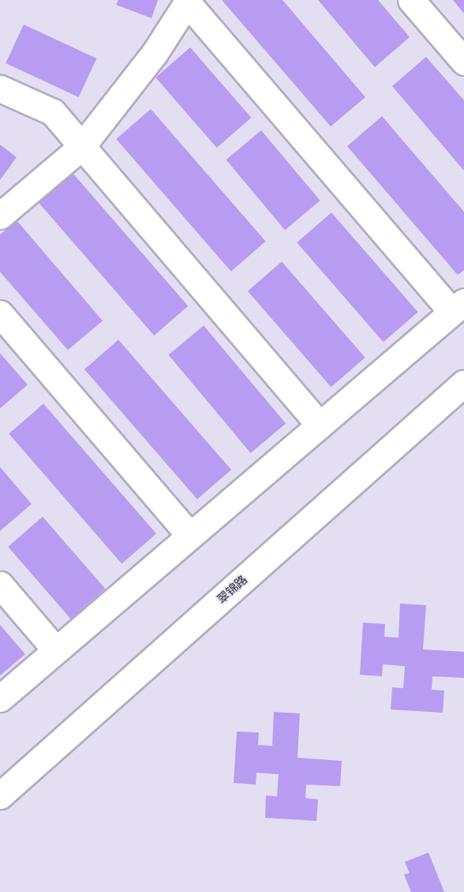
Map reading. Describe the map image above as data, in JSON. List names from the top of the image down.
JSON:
{
  "streets": {
    "street": ["翠锦路"]
  }
}
